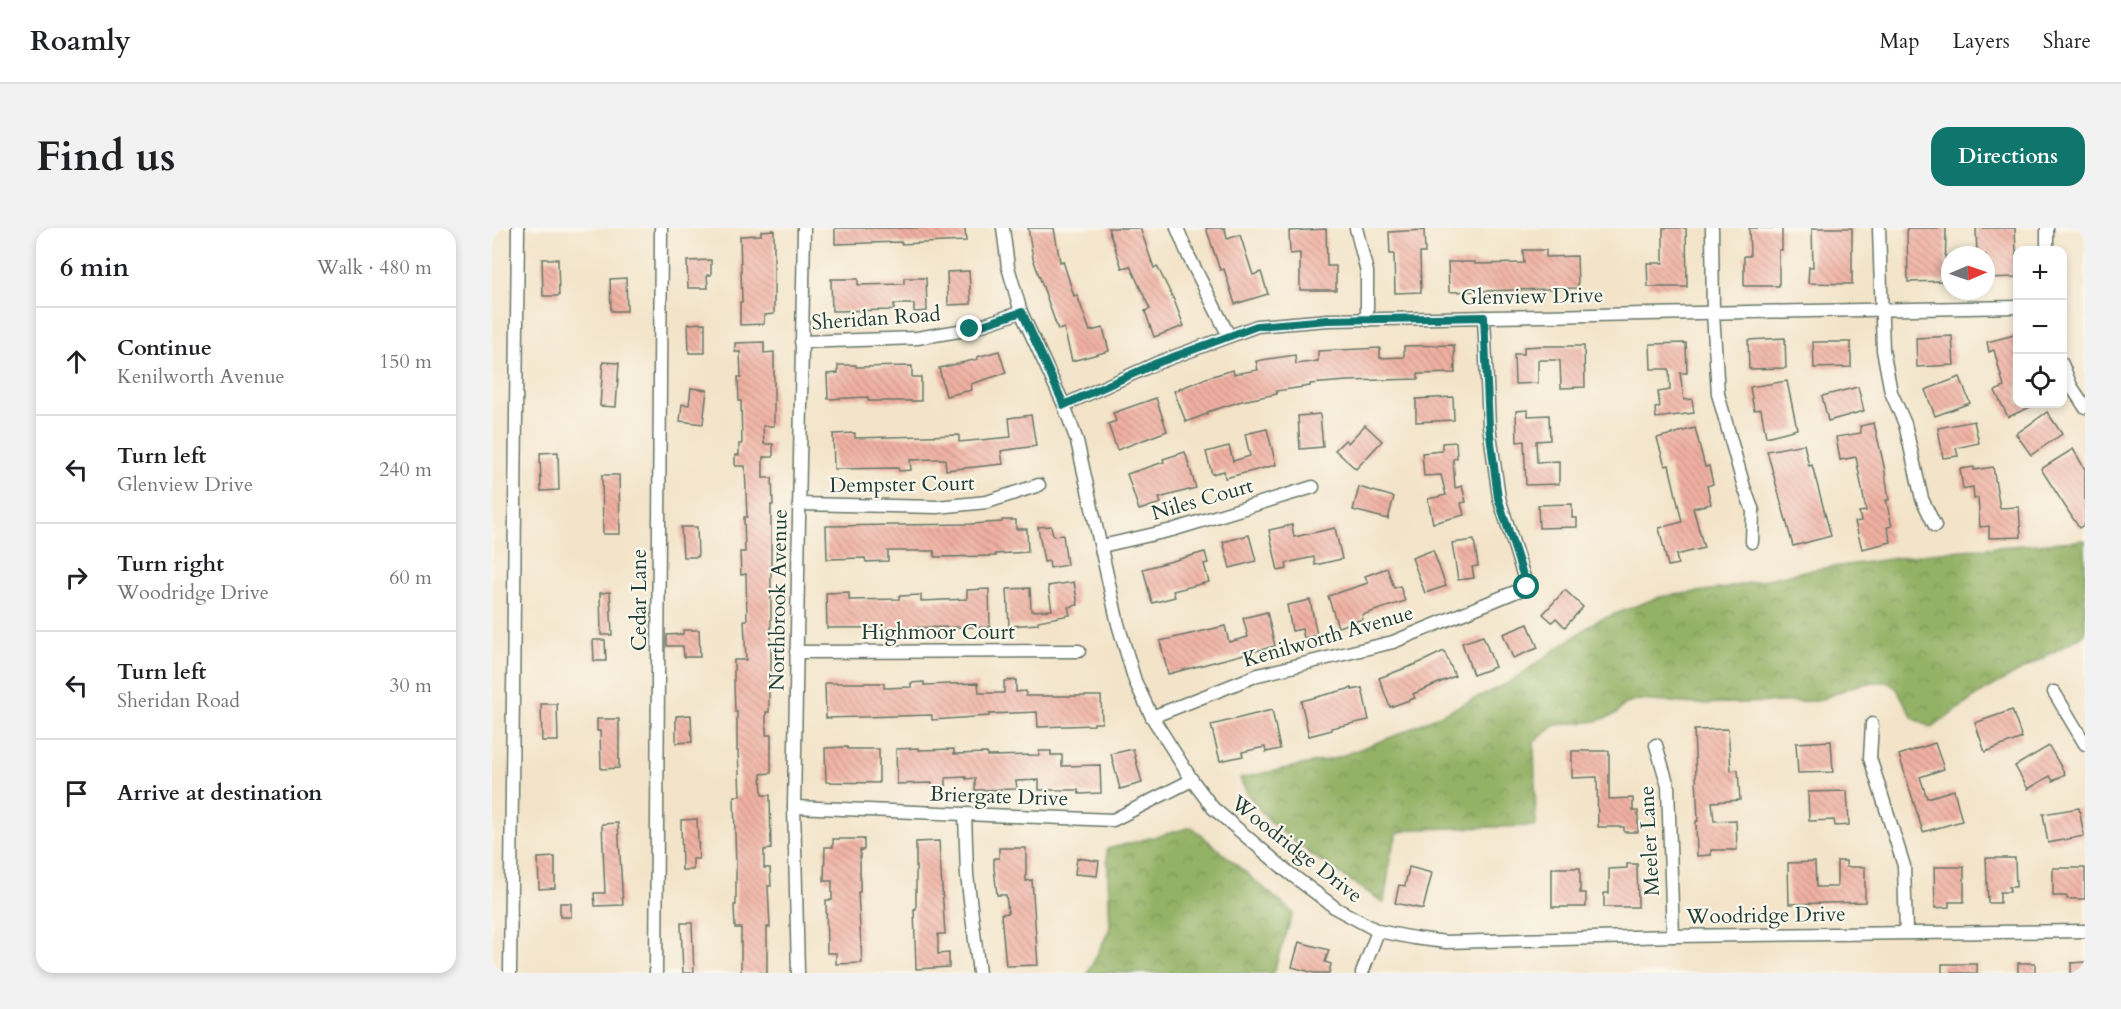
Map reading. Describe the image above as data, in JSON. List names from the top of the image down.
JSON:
{
  "streets": {
    "street": [
      "Glenview Drive",
      "Sheridan Road",
      "Dempster Court",
      "Niles Court",
      "Cedar Lane",
      "Northbrook Avenue",
      "Highmoor Court",
      "Kenilworth Avenue",
      "Briergate Drive",
      "Meeler Lane",
      "Woodridge Drive"
    ]
  },
  "crossings": [
    ["Glenview Drive", "Kenilworth Avenue"],
    ["Glenview Drive", "Woodridge Drive"],
    ["Sheridan Road", "Northbrook Avenue"],
    ["Sheridan Road", "Woodridge Drive"],
    ["Dempster Court", "Northbrook Avenue"],
    ["Niles Court", "Woodridge Drive"],
    ["Northbrook Avenue", "Highmoor Court"],
    ["Northbrook Avenue", "Briergate Drive"],
    ["Kenilworth Avenue", "Woodridge Drive"],
    ["Briergate Drive", "Woodridge Drive"],
    ["Meeler Lane", "Woodridge Drive"]
  ],
  "north": "right",
  "page": {
    "header": "Roamly",
    "nav": ["Map", "Layers", "Share"],
    "buttons": "Directions",
    "title": "Find us",
    "heading": ["6 min", "Walk · 480 m"],
    "map_buttons": ["+", "−"],
    "list": [
      ["Continue", "Kenilworth Avenue", "150 m"],
      ["Turn left", "Glenview Drive", "240 m"],
      ["Turn right", "Woodridge Drive", "60 m"],
      ["Turn left", "Sheridan Road", "30 m"],
      "Arrive at destination"
    ]
  }
}
